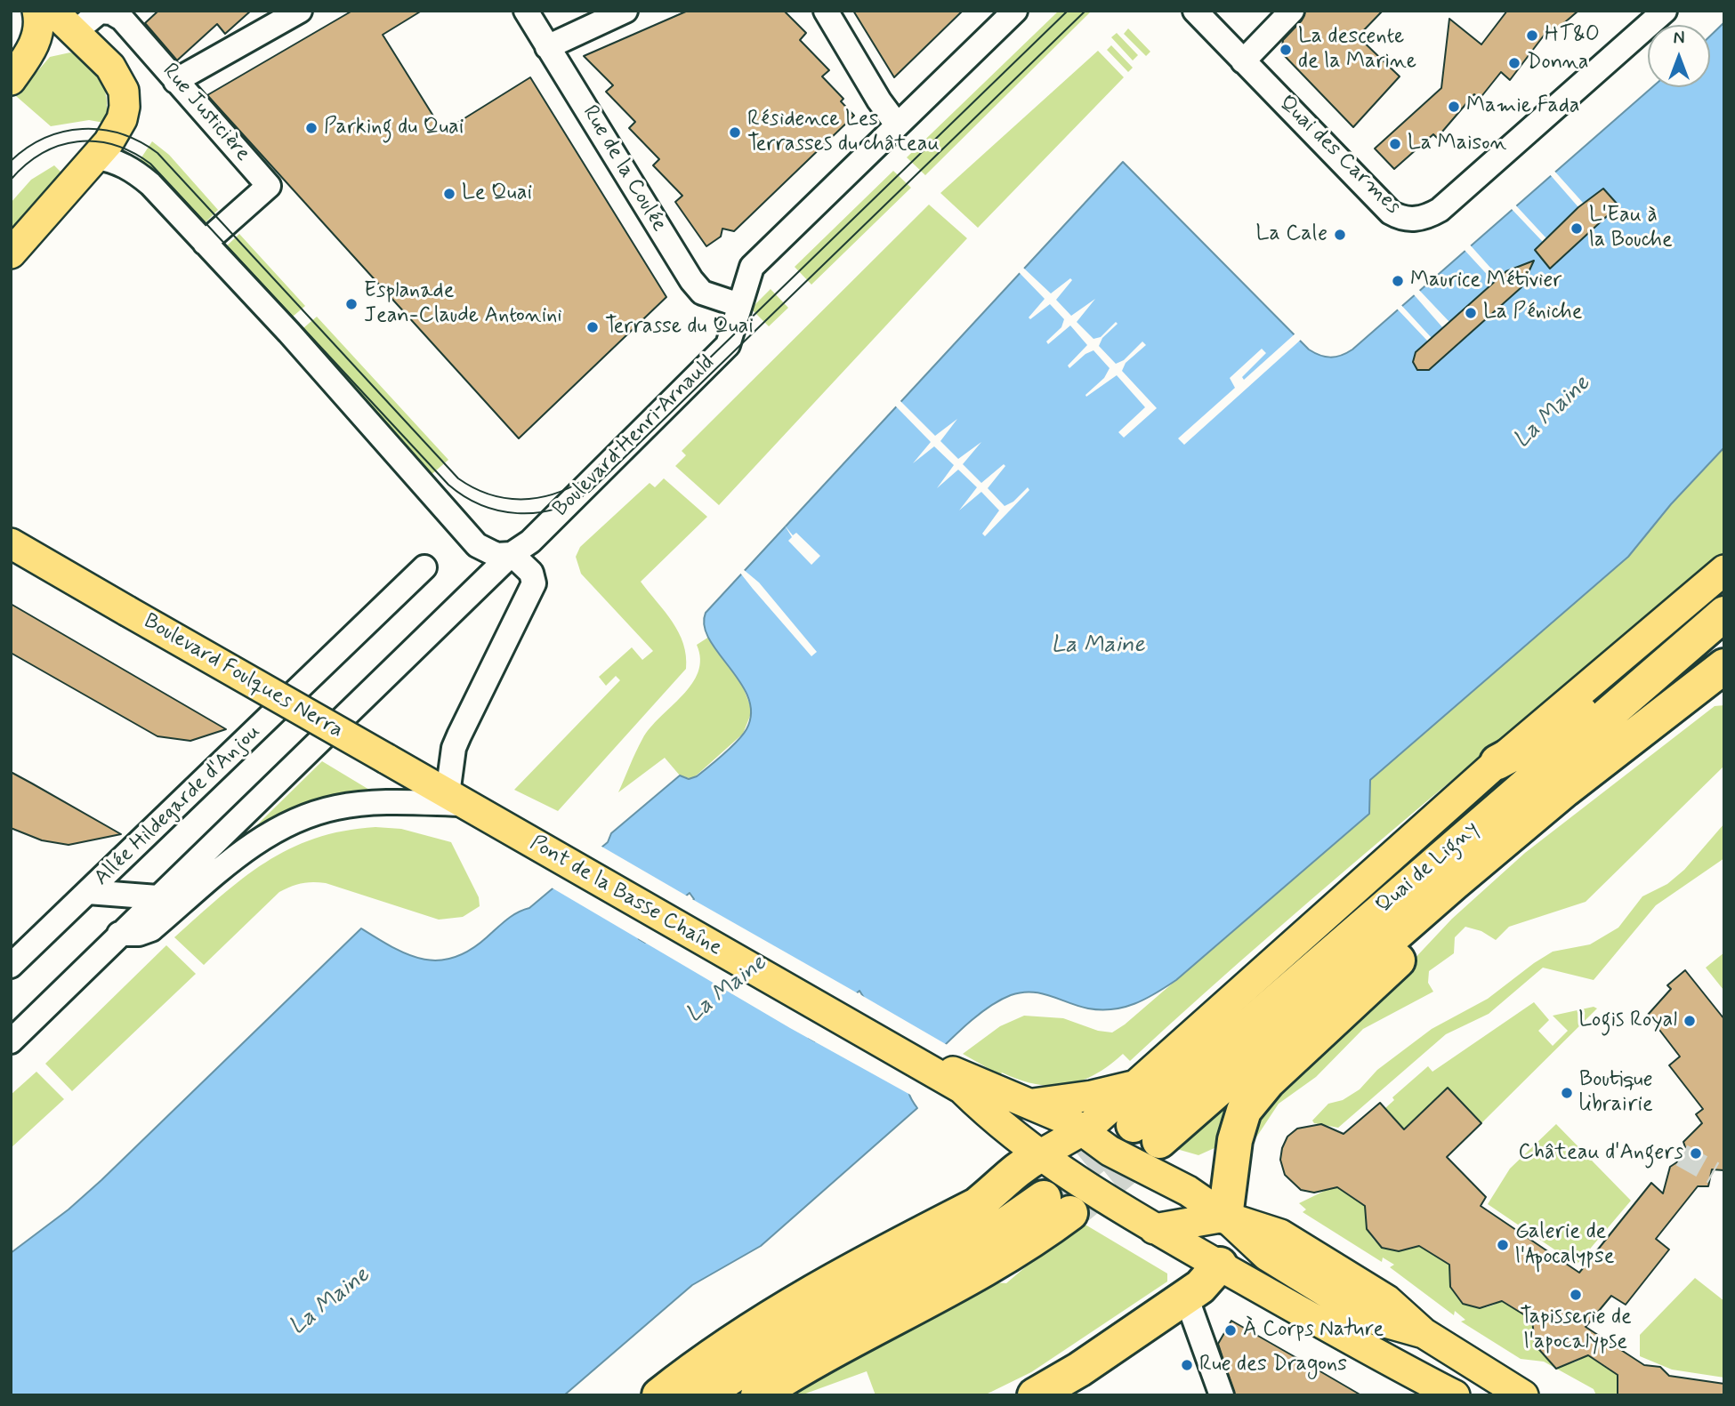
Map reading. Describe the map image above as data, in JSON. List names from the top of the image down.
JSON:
{
  "streets": {
    "highway": ["Quai de Ligny"],
    "main road": ["Boulevard Foulques Nerra", "Pont de la Basse Chaîne"],
    "street": [
      "Rue Justicière",
      "Quai des Carmes",
      "Rue de la Coulée",
      "Boulevard Henri Arnauld",
      "Allée Hildegarde d'Anjou"
    ]
  },
  "crossings": [
    ["Rue de la Coulée", "Boulevard Henri Arnauld"],
    ["Boulevard Foulques Nerra", "Pont de la Basse Chaîne"]
  ],
  "water": ["La Maine"],
  "places": [
    "HT&O",
    "La descente de la Marine",
    "Donna",
    "Mamie Fada",
    "Parking du Quai",
    "Résidence Les Terrasses du château",
    "La Maison",
    "Le Quai",
    "L'Eau à la Bouche",
    "La Cale",
    "Maurice Métivier",
    "Esplanade Jean-Claude Antonini",
    "La Péniche",
    "Terrasse du Quai",
    "Logis Royal",
    "Boutique librairie",
    "Château d'Angers",
    "Galerie de l'Apocalypse",
    "Tapisserie de l'apocalypse",
    "À Corps Nature",
    "Rue des Dragons"
  ],
  "north": "top"
}
